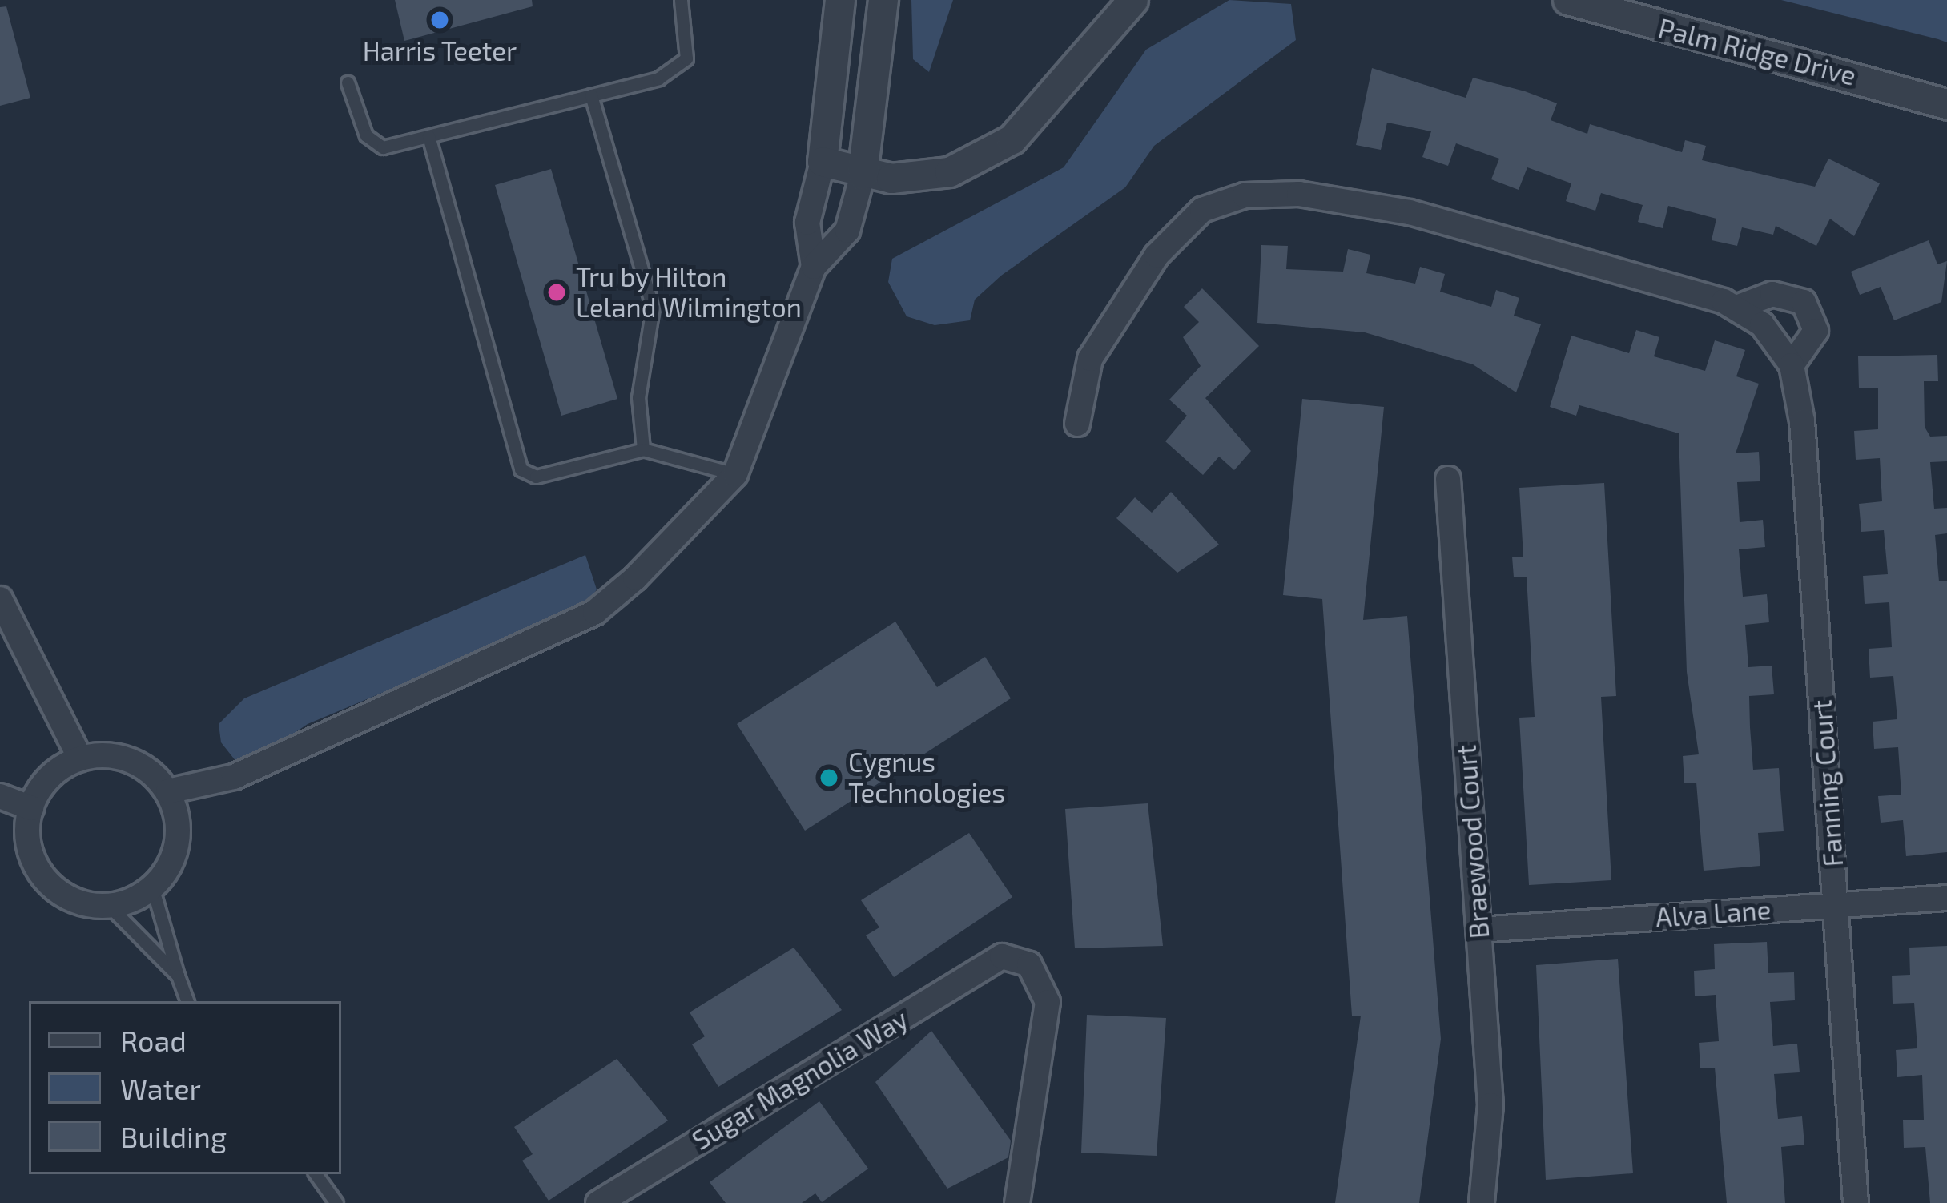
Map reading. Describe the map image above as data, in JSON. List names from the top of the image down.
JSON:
{
  "streets": {
    "street": [
      "Palm Ridge Drive",
      "Fanning Court",
      "Braewood Court",
      "Alva Lane",
      "Sugar Magnolia Way"
    ]
  },
  "crossings": [
    ["Fanning Court", "Alva Lane"],
    ["Braewood Court", "Alva Lane"]
  ],
  "places": ["Harris Teeter", "Tru by Hilton Leland Wilmington", "Cygnus Technologies"],
  "legend": ["Road", "Water", "Building"]
}
